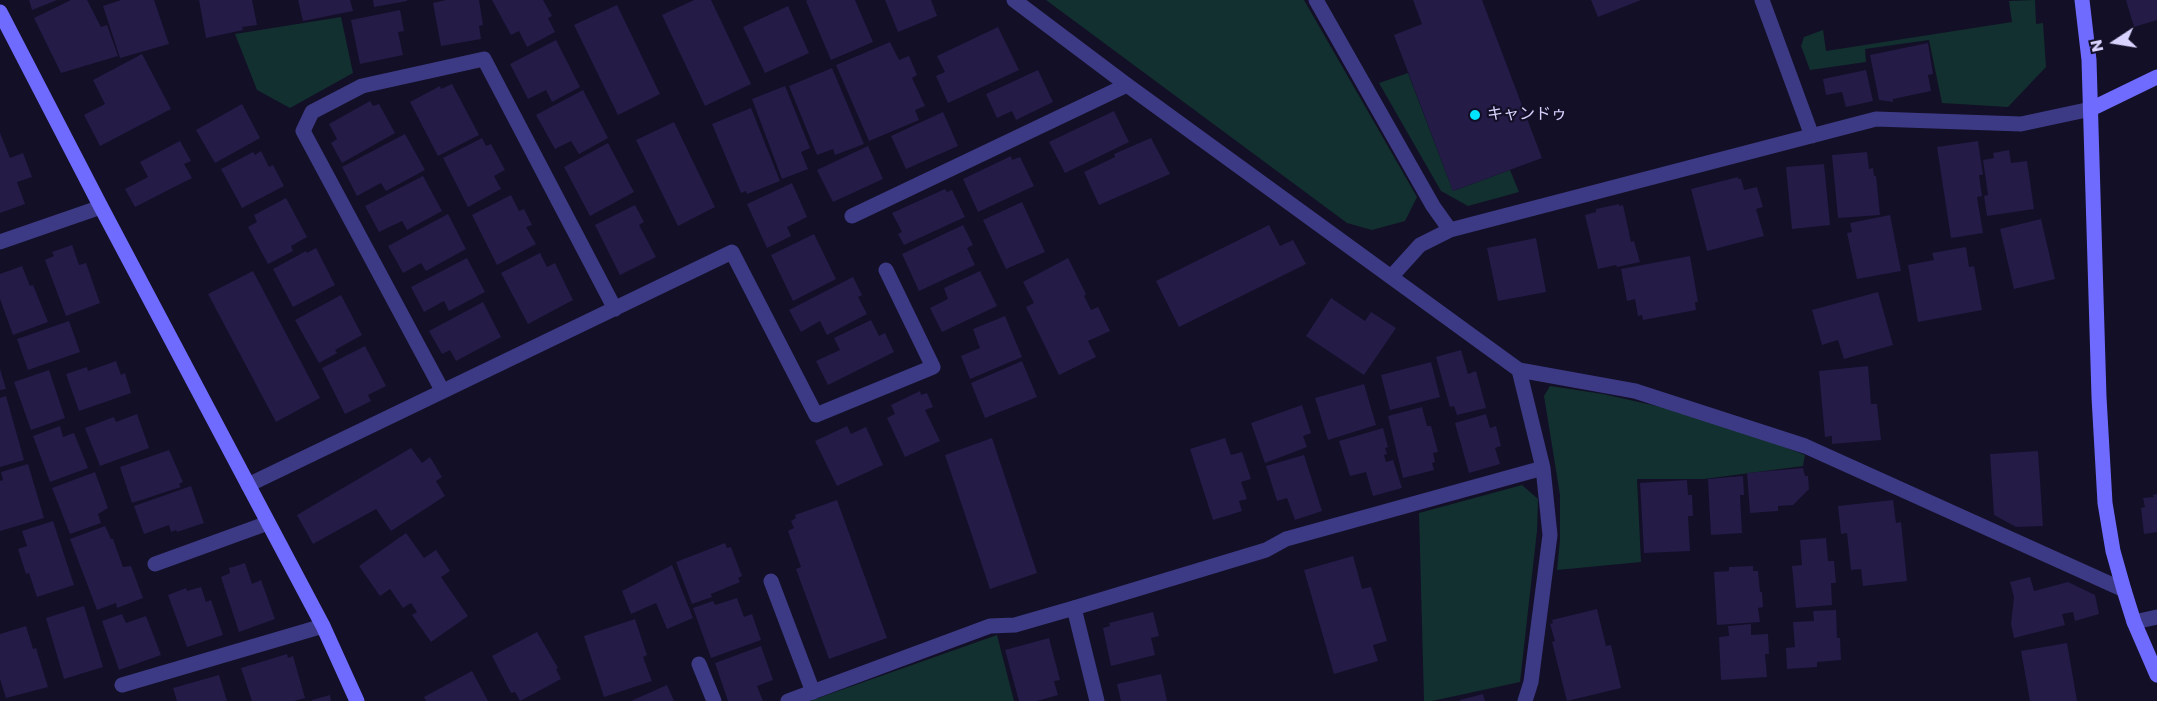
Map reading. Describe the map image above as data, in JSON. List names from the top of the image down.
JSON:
{
  "places": ["キャンドゥ"],
  "north": "left"
}
